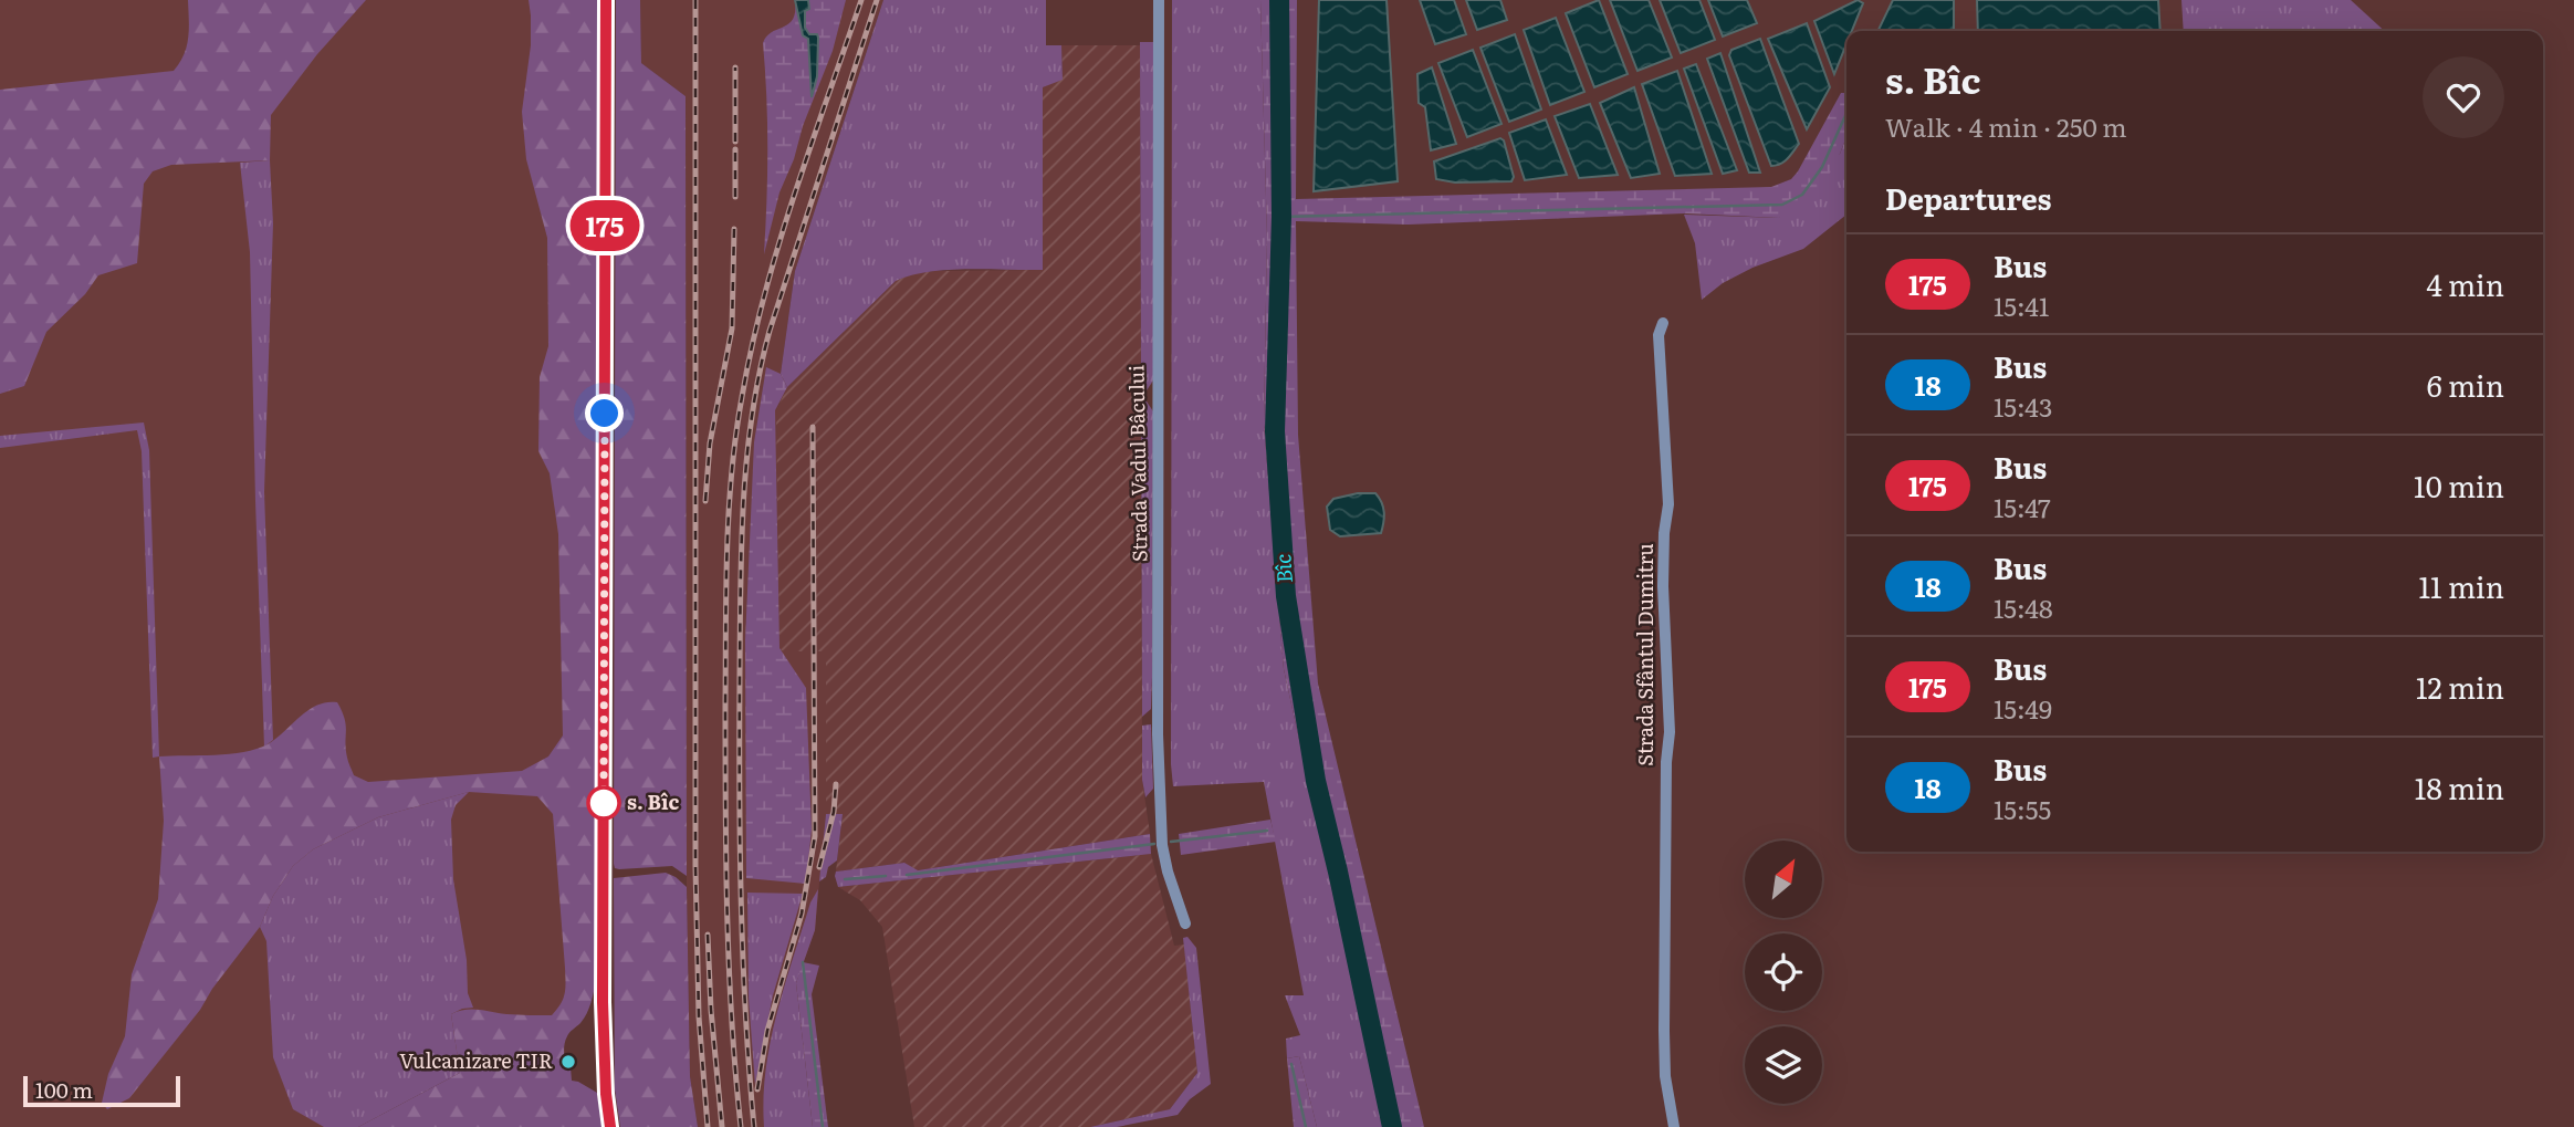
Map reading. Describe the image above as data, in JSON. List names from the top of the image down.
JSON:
{
  "streets": {
    "street": ["Strada Vadul Bâcului", "Strada Sfântul Dumitru"]
  },
  "water": ["Bîc"],
  "places": ["s. Bîc", "Vulcanizare TIR"],
  "lines": ["bus line 175"],
  "scale_bar": "100 m",
  "north": "top right",
  "page": {
    "on_map": "175",
    "heading": [
      ["s. Bîc", "Walk · 4 min · 250 m"],
      "Departures"
    ],
    "list": [
      {
        "mark": "175",
        "name": "Bus",
        "note": "15:41",
        "value": "4 min"
      },
      {
        "mark": "18",
        "name": "Bus",
        "note": "15:43",
        "value": "6 min"
      },
      {
        "mark": "175",
        "name": "Bus",
        "note": "15:47",
        "value": "10 min"
      },
      {
        "mark": "18",
        "name": "Bus",
        "note": "15:48",
        "value": "11 min"
      },
      {
        "mark": "175",
        "name": "Bus",
        "note": "15:49",
        "value": "12 min"
      },
      {
        "mark": "18",
        "name": "Bus",
        "note": "15:55",
        "value": "18 min"
      }
    ],
    "scale": "100 m"
  }
}
